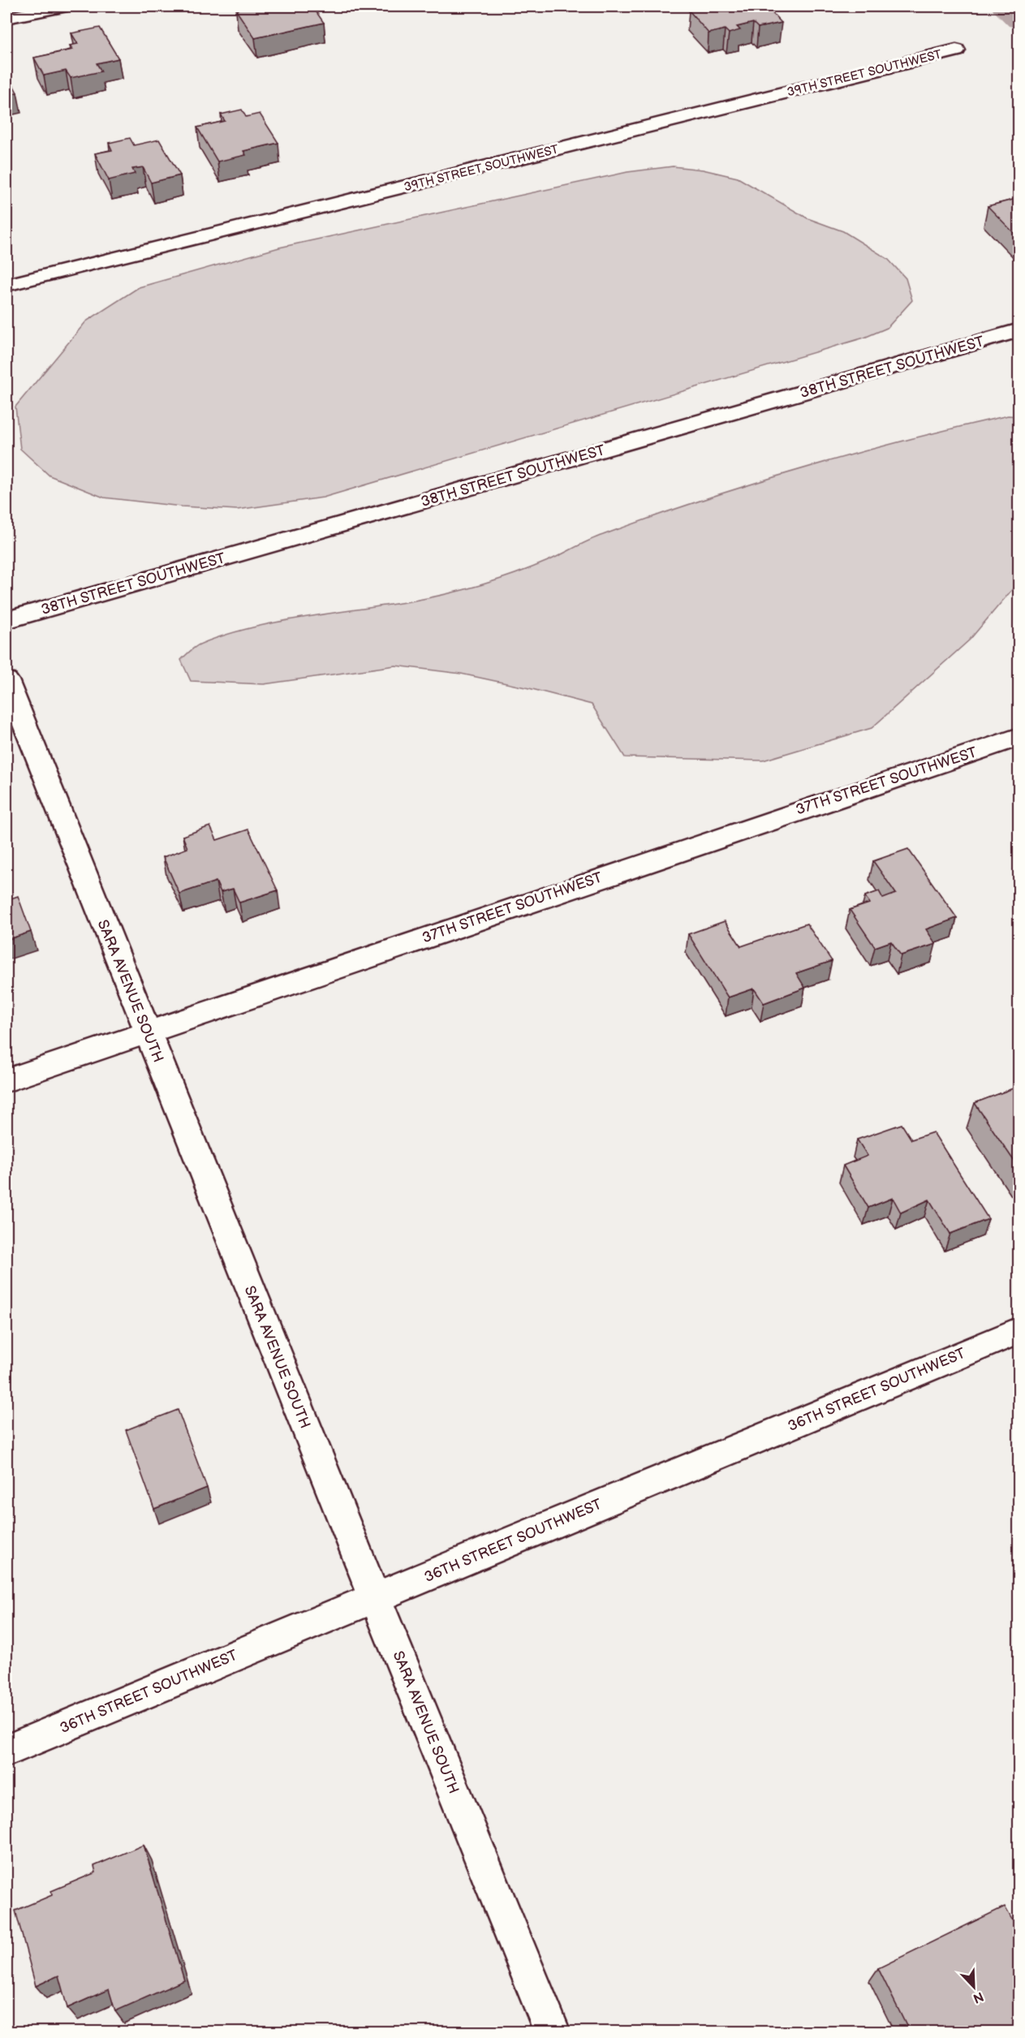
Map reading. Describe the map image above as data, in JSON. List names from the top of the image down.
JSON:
{
  "streets": {
    "street": [
      "39TH STREET SOUTHWEST",
      "38TH STREET SOUTHWEST",
      "37TH STREET SOUTHWEST",
      "SARA AVENUE SOUTH",
      "36TH STREET SOUTHWEST"
    ]
  },
  "crossings": [
    ["37TH STREET SOUTHWEST", "SARA AVENUE SOUTH"],
    ["SARA AVENUE SOUTH", "36TH STREET SOUTHWEST"]
  ],
  "north": "bottom right"
}
